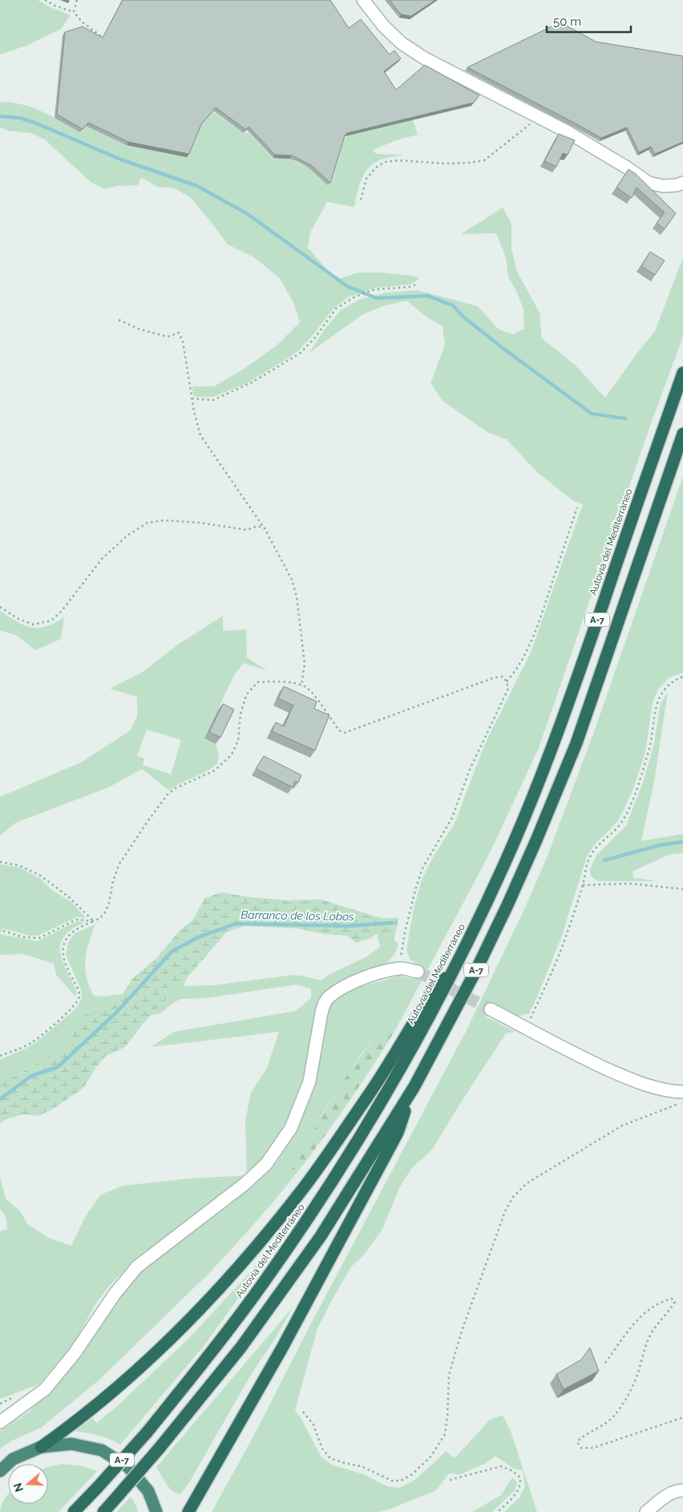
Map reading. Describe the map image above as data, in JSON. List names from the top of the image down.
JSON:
{
  "streets": {
    "highway": ["Autovía del Mediterráneo", "A-7"]
  },
  "water": ["Barranco de los Lobos"],
  "scale_bar": "50 m",
  "north": "left"
}
